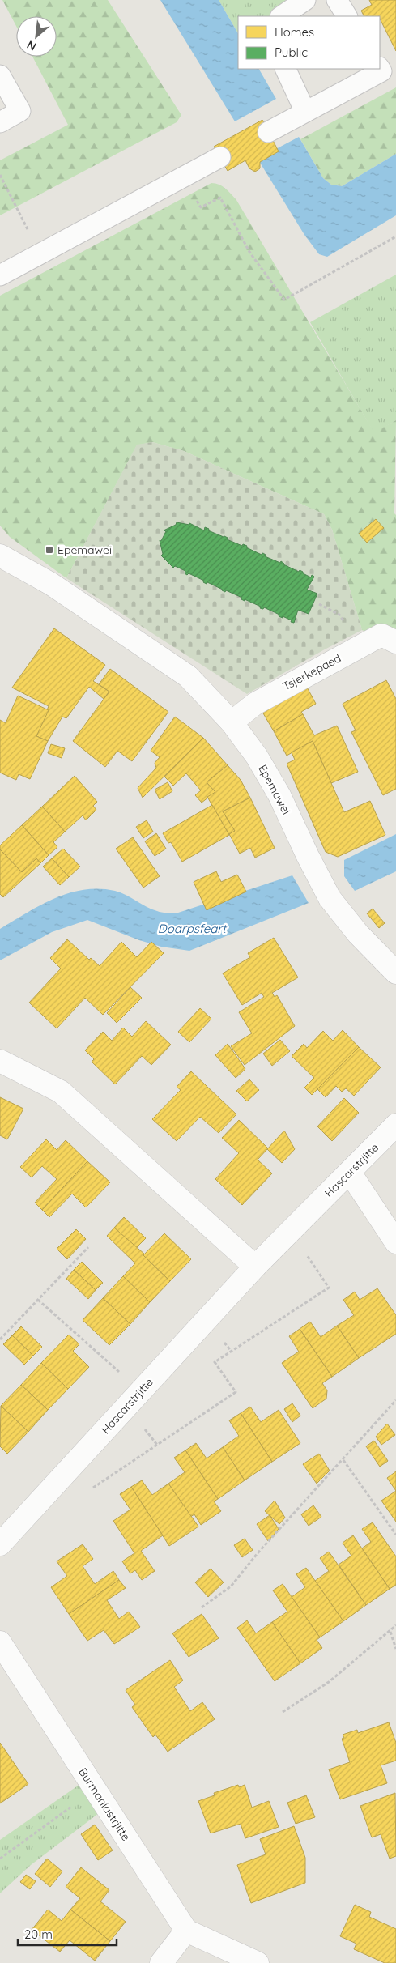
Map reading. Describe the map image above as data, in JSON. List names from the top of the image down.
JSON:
{
  "streets": {
    "street": [
      "Tsjerkepaed",
      "Epemawei",
      "Hascarstrjitte",
      "Burmaniastrjitte"
    ]
  },
  "crossings": [
    ["Tsjerkepaed", "Epemawei"]
  ],
  "water": ["Doarpsfeart"],
  "places": {
    "transit": ["Epemawei"]
  },
  "legend": ["Homes", "Public"],
  "scale_bar": "20 m",
  "north": "bottom left"
}
